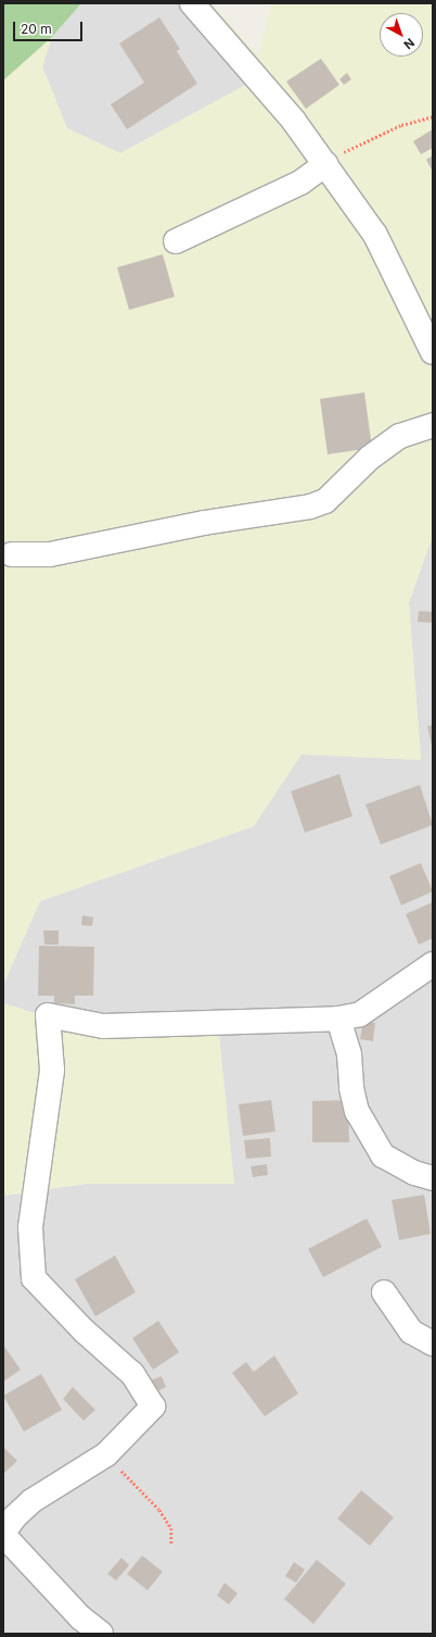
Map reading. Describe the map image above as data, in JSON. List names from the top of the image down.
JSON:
{
  "scale_bar": "20 m",
  "north": "bottom right"
}
